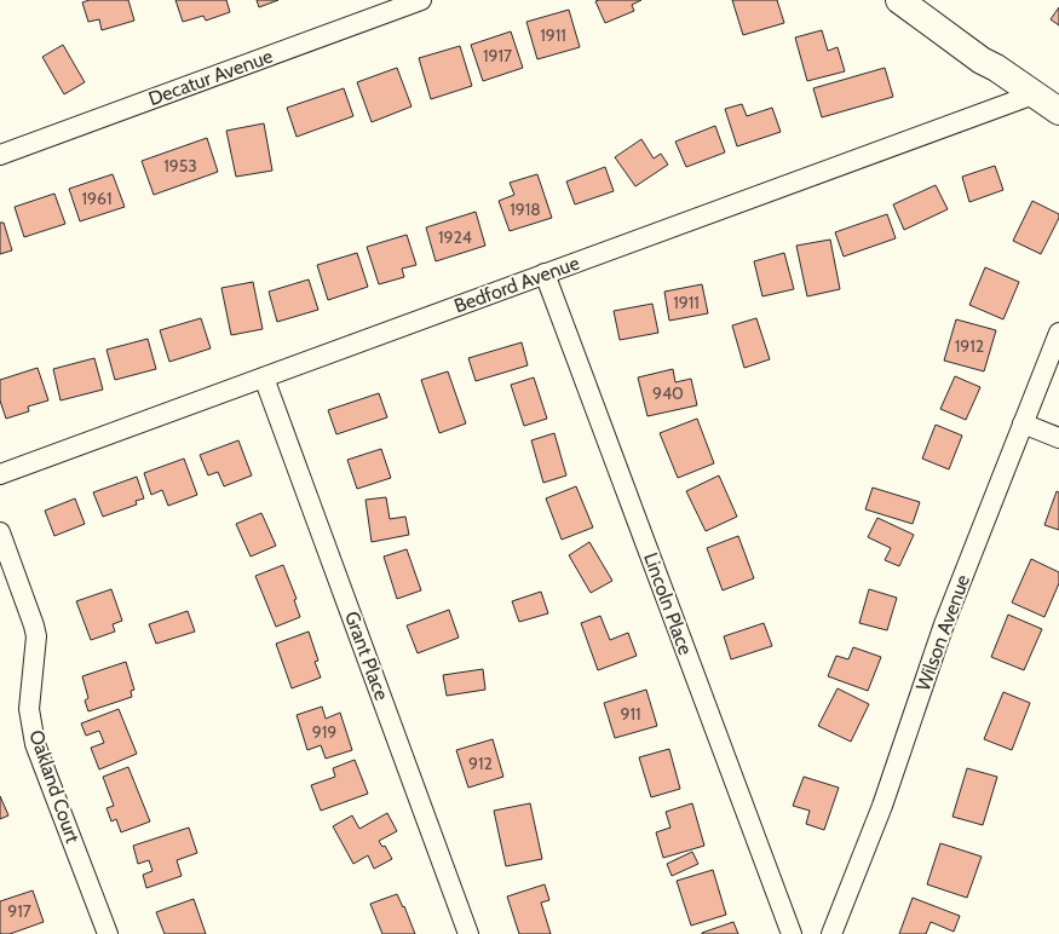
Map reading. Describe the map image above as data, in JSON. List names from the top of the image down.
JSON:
{
  "streets": {
    "street": [
      "Decatur Avenue",
      "Bedford Avenue",
      "Lincoln Place",
      "Wilson Avenue",
      "Grant Place",
      "Oakland Court"
    ]
  },
  "crossings": [
    ["Bedford Avenue", "Lincoln Place"],
    ["Bedford Avenue", "Grant Place"]
  ],
  "house_numbers": [
    "1911",
    "1917",
    "1953",
    "1961",
    "1918",
    "1924",
    "1911",
    "1912",
    "940",
    "911",
    "919",
    "912",
    "917"
  ]
}
